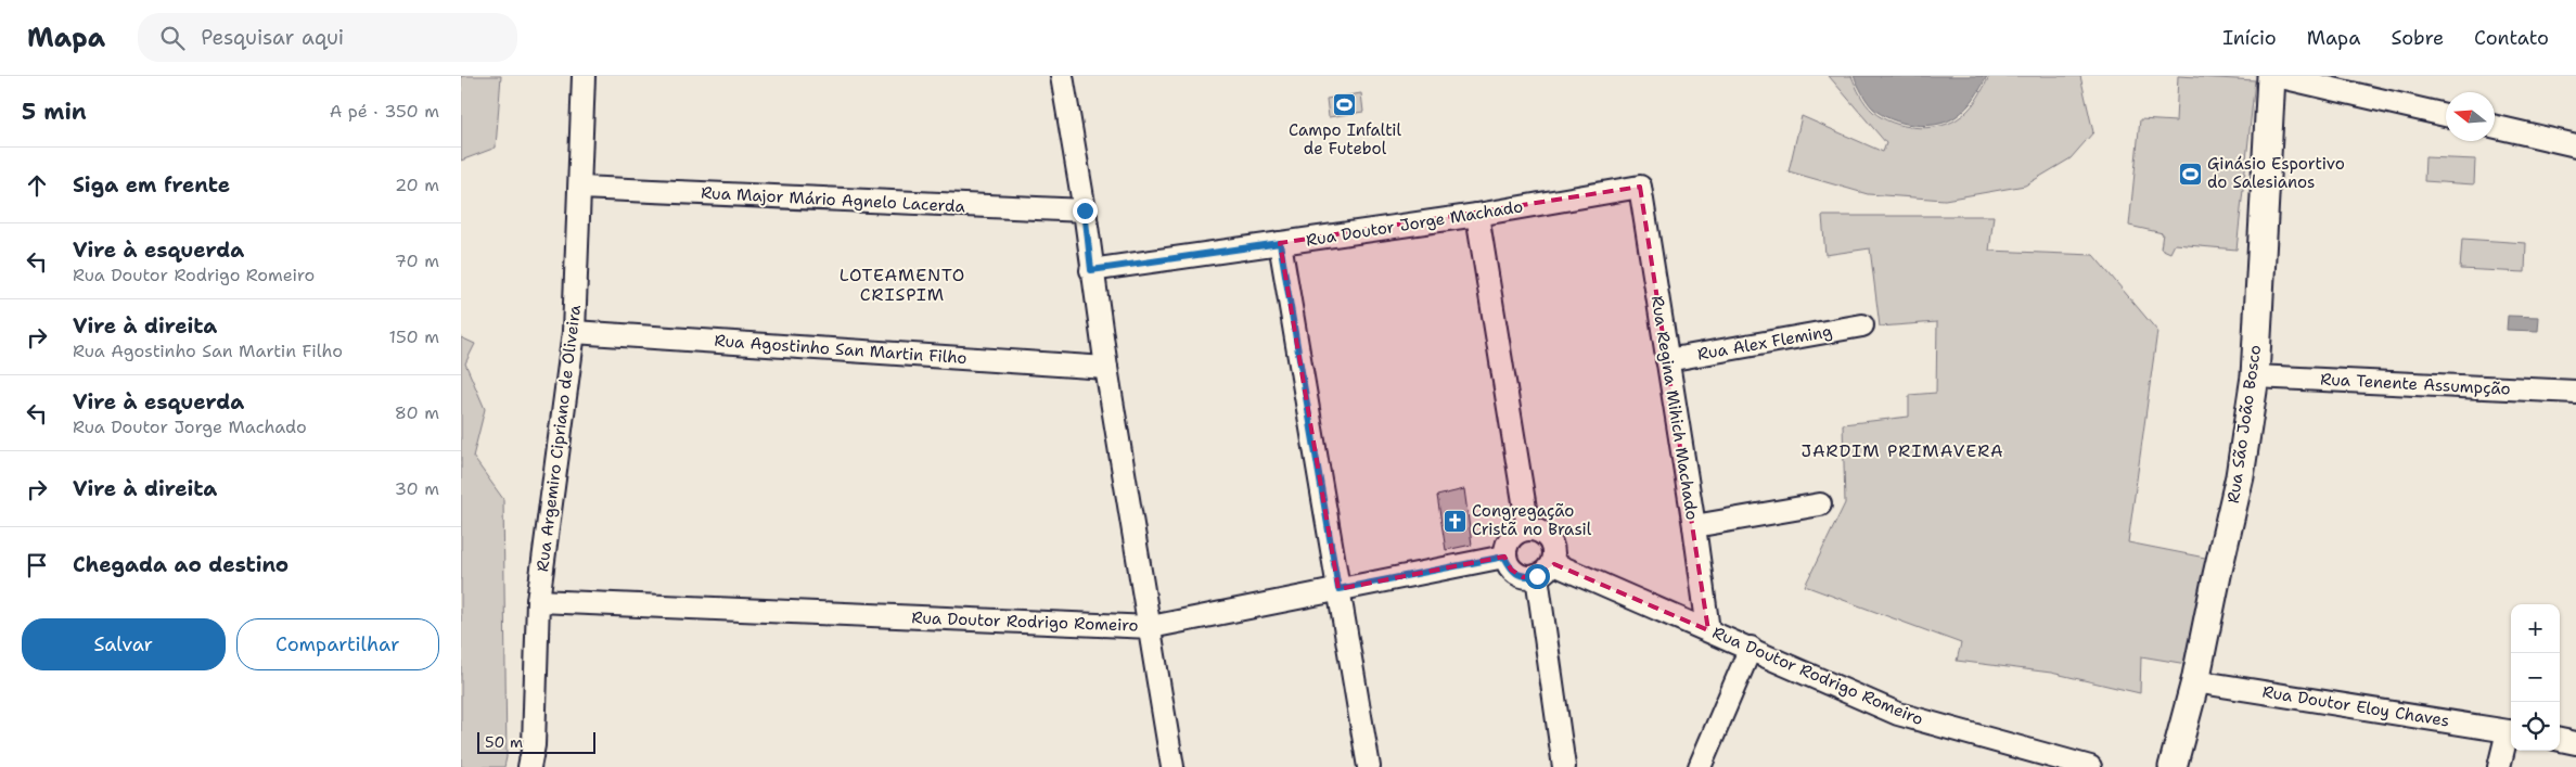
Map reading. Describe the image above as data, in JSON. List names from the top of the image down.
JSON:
{
  "streets": {
    "main road": ["Rua São João Bosco"],
    "street": [
      "Rua Major Mário Agnelo Lacerda",
      "Rua Doutor Jorge Machado",
      "Rua Alex Fleming",
      "Rua Agostinho San Martin Filho",
      "Rua Tenente Assumpção",
      "Rua Regina Mihich Machado",
      "Rua Argemiro Cipriano de Oliveira",
      "Rua Doutor Rodrigo Romeiro",
      "Rua Doutor Eloy Chaves"
    ]
  },
  "crossings": [
    ["Rua Major Mário Agnelo Lacerda", "Rua Argemiro Cipriano de Oliveira"],
    ["Rua Doutor Jorge Machado", "Rua Regina Mihich Machado"],
    ["Rua Alex Fleming", "Rua Regina Mihich Machado"],
    ["Rua Agostinho San Martin Filho", "Rua Argemiro Cipriano de Oliveira"],
    ["Rua Tenente Assumpção", "Rua São João Bosco"],
    ["Rua Regina Mihich Machado", "Rua Doutor Rodrigo Romeiro"],
    ["Rua São João Bosco", "Rua Doutor Eloy Chaves"],
    ["Rua Argemiro Cipriano de Oliveira", "Rua Doutor Rodrigo Romeiro"]
  ],
  "districts": ["LOTEAMENTO CRISPIM", "JARDIM PRIMAVERA"],
  "places": {
    "sports": ["Campo Infaltil de Futebol", "Ginásio Esportivo do Salesianos"],
    "church": ["Congregação Cristã no Brasil"]
  },
  "scale_bar": "50 m",
  "north": "left",
  "page": {
    "header": "Mapa",
    "search": "Pesquisar aqui",
    "nav": [
      "Início",
      "Mapa",
      "Sobre",
      "Contato"
    ],
    "heading": ["5 min", "A pé · 350 m"],
    "list": [
      ["Siga em frente", "20 m"],
      ["Vire à esquerda", "Rua Doutor Rodrigo Romeiro", "70 m"],
      ["Vire à direita", "Rua Agostinho San Martin Filho", "150 m"],
      ["Vire à esquerda", "Rua Doutor Jorge Machado", "80 m"],
      ["Vire à direita", "30 m"],
      "Chegada ao destino"
    ],
    "buttons": ["Salvar", "Compartilhar"],
    "map_buttons": ["+", "−"],
    "scale": "50 m"
  }
}
